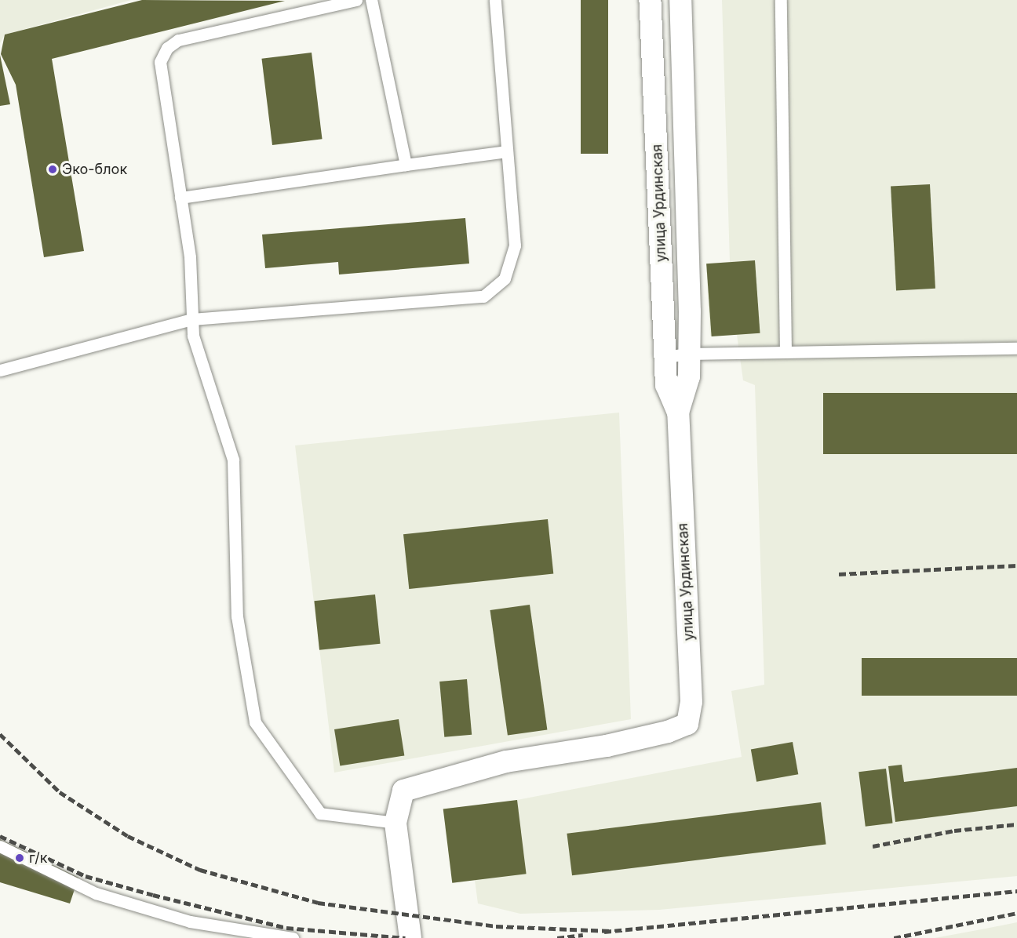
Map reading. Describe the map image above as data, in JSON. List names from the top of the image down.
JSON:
{
  "streets": {
    "street": ["улица Урдинская"]
  },
  "places": ["Эко-блок", "г/к"]
}
